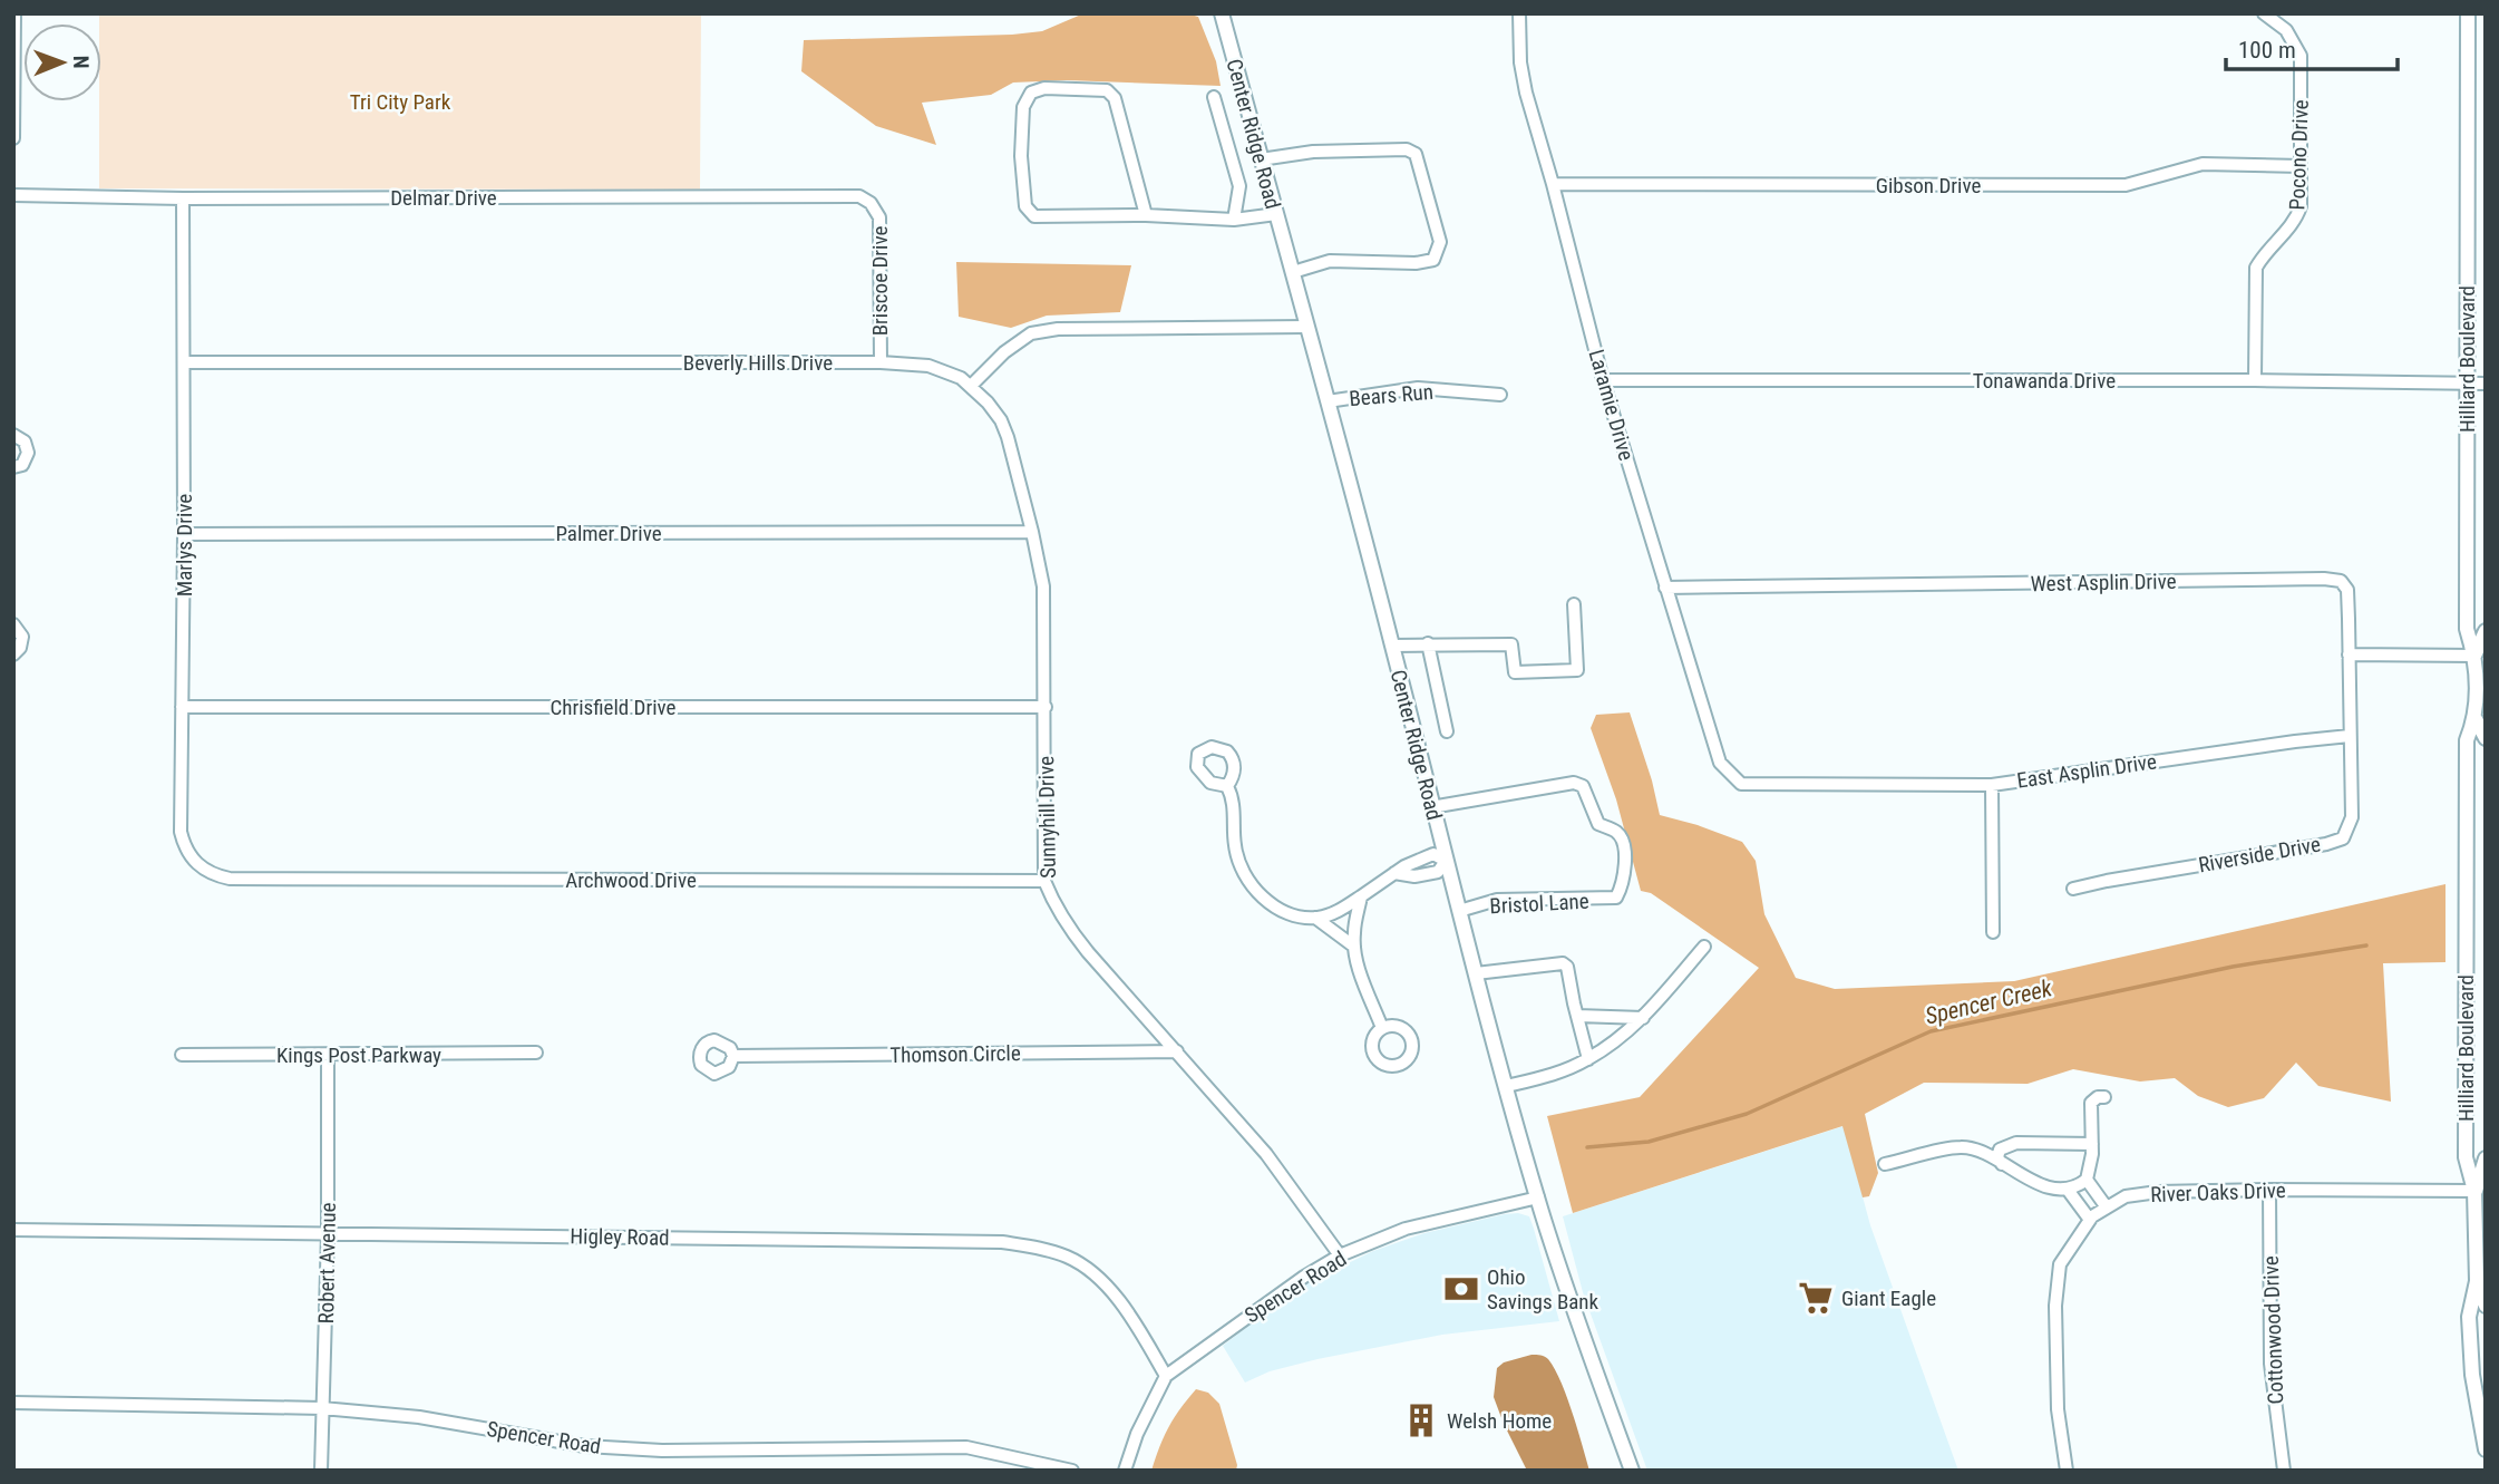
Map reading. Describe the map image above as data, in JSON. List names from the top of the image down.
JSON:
{
  "streets": {
    "main road": ["Center Ridge Road", "Hilliard Boulevard"],
    "street": [
      "Pocono Drive",
      "Gibson Drive",
      "Delmar Drive",
      "Briscoe Drive",
      "Beverly Hills Drive",
      "Tonawanda Drive",
      "Bears Run",
      "Laramie Drive",
      "Palmer Drive",
      "Marlys Drive",
      "West Asplin Drive",
      "Chrisfield Drive",
      "East Asplin Drive",
      "Sunnyhill Drive",
      "Riverside Drive",
      "Archwood Drive",
      "Bristol Lane",
      "Thomson Circle",
      "Kings Post Parkway",
      "River Oaks Drive",
      "Higley Road",
      "Robert Avenue",
      "Spencer Road",
      "Cottonwood Drive"
    ]
  },
  "crossings": [
    ["Center Ridge Road", "Bears Run"],
    ["Center Ridge Road", "Bristol Lane"],
    ["Center Ridge Road", "Spencer Road"],
    ["Pocono Drive", "Gibson Drive"],
    ["Pocono Drive", "Tonawanda Drive"],
    ["Gibson Drive", "Laramie Drive"],
    ["Delmar Drive", "Briscoe Drive"],
    ["Delmar Drive", "Marlys Drive"],
    ["Briscoe Drive", "Beverly Hills Drive"],
    ["Hilliard Boulevard", "Tonawanda Drive"],
    ["Hilliard Boulevard", "River Oaks Drive"],
    ["Beverly Hills Drive", "Marlys Drive"],
    ["Beverly Hills Drive", "Sunnyhill Drive"],
    ["Tonawanda Drive", "Laramie Drive"],
    ["Laramie Drive", "West Asplin Drive"],
    ["Laramie Drive", "East Asplin Drive"],
    ["Palmer Drive", "Marlys Drive"],
    ["Palmer Drive", "Sunnyhill Drive"],
    ["Marlys Drive", "Chrisfield Drive"],
    ["Marlys Drive", "Archwood Drive"],
    ["Chrisfield Drive", "Sunnyhill Drive"],
    ["East Asplin Drive", "Riverside Drive"],
    ["Sunnyhill Drive", "Archwood Drive"],
    ["Sunnyhill Drive", "Thomson Circle"],
    ["Sunnyhill Drive", "Spencer Road"],
    ["Kings Post Parkway", "Robert Avenue"],
    ["River Oaks Drive", "Cottonwood Drive"],
    ["Higley Road", "Robert Avenue"],
    ["Higley Road", "Spencer Road"],
    ["Robert Avenue", "Spencer Road"]
  ],
  "water": ["Spencer Creek"],
  "parks": ["Tri City Park"],
  "places": {
    "bank": ["Ohio Savings Bank"],
    "supermarket": ["Giant Eagle"],
    "building": ["Welsh Home"]
  },
  "scale_bar": "100 m",
  "north": "right"
}
